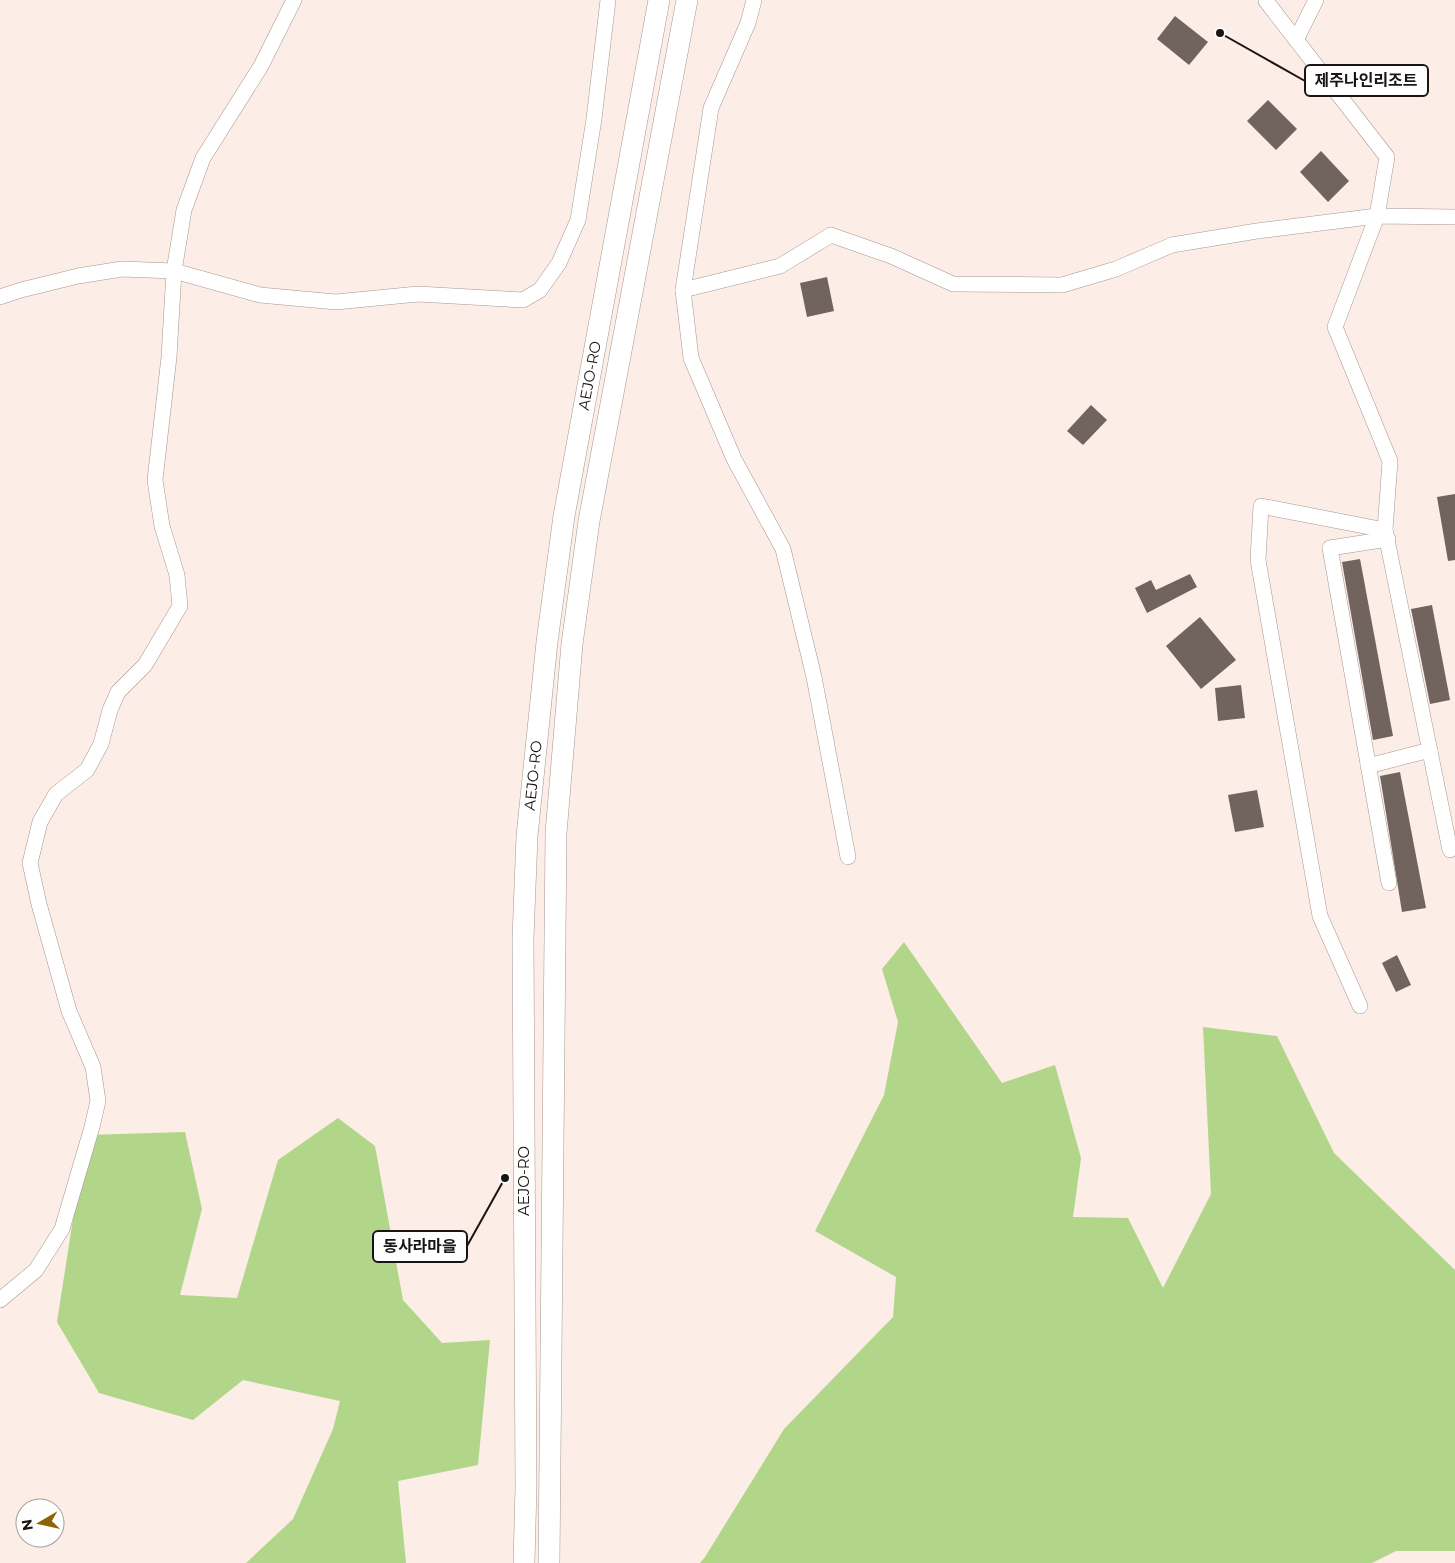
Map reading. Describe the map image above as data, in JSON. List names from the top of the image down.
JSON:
{
  "streets": {
    "street": ["AEJO-RO"]
  },
  "places": ["제주나인리조트", "동사라마을"],
  "north": "left"
}
